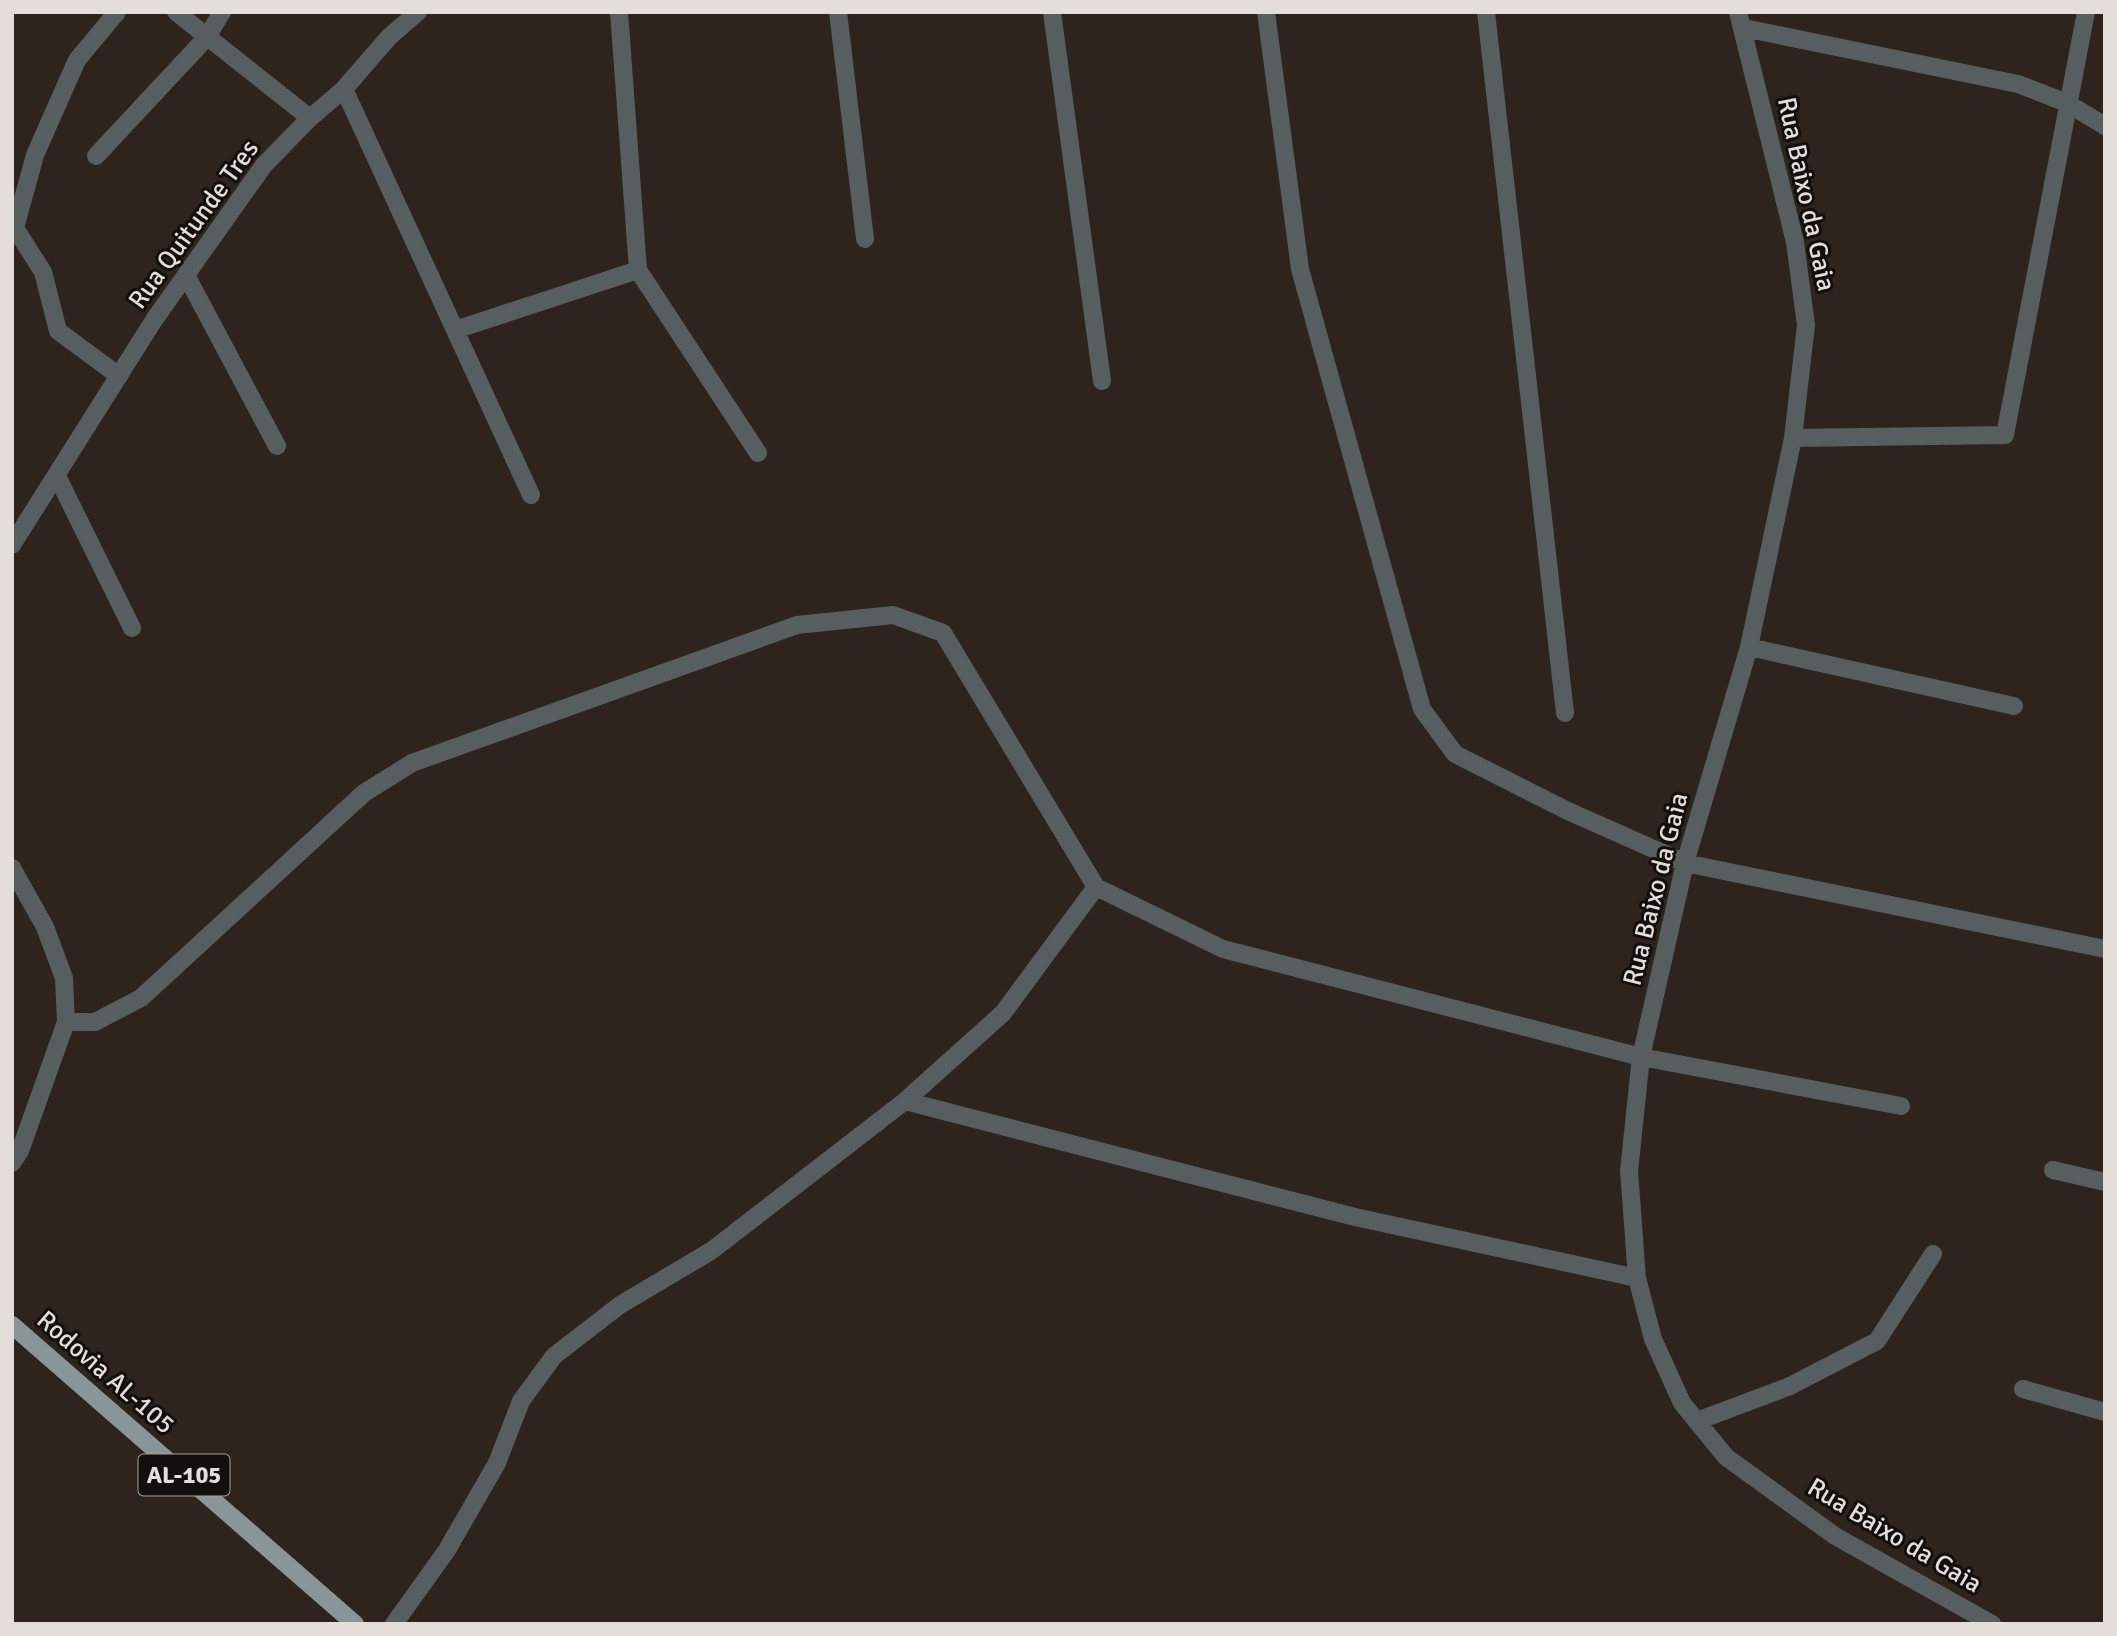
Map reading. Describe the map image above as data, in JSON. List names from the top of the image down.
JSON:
{
  "streets": {
    "main road": ["Rodovia AL-105", "AL-105"],
    "street": ["Rua Baixo da Gaia", "Rua Quitunde Tres"]
  }
}
